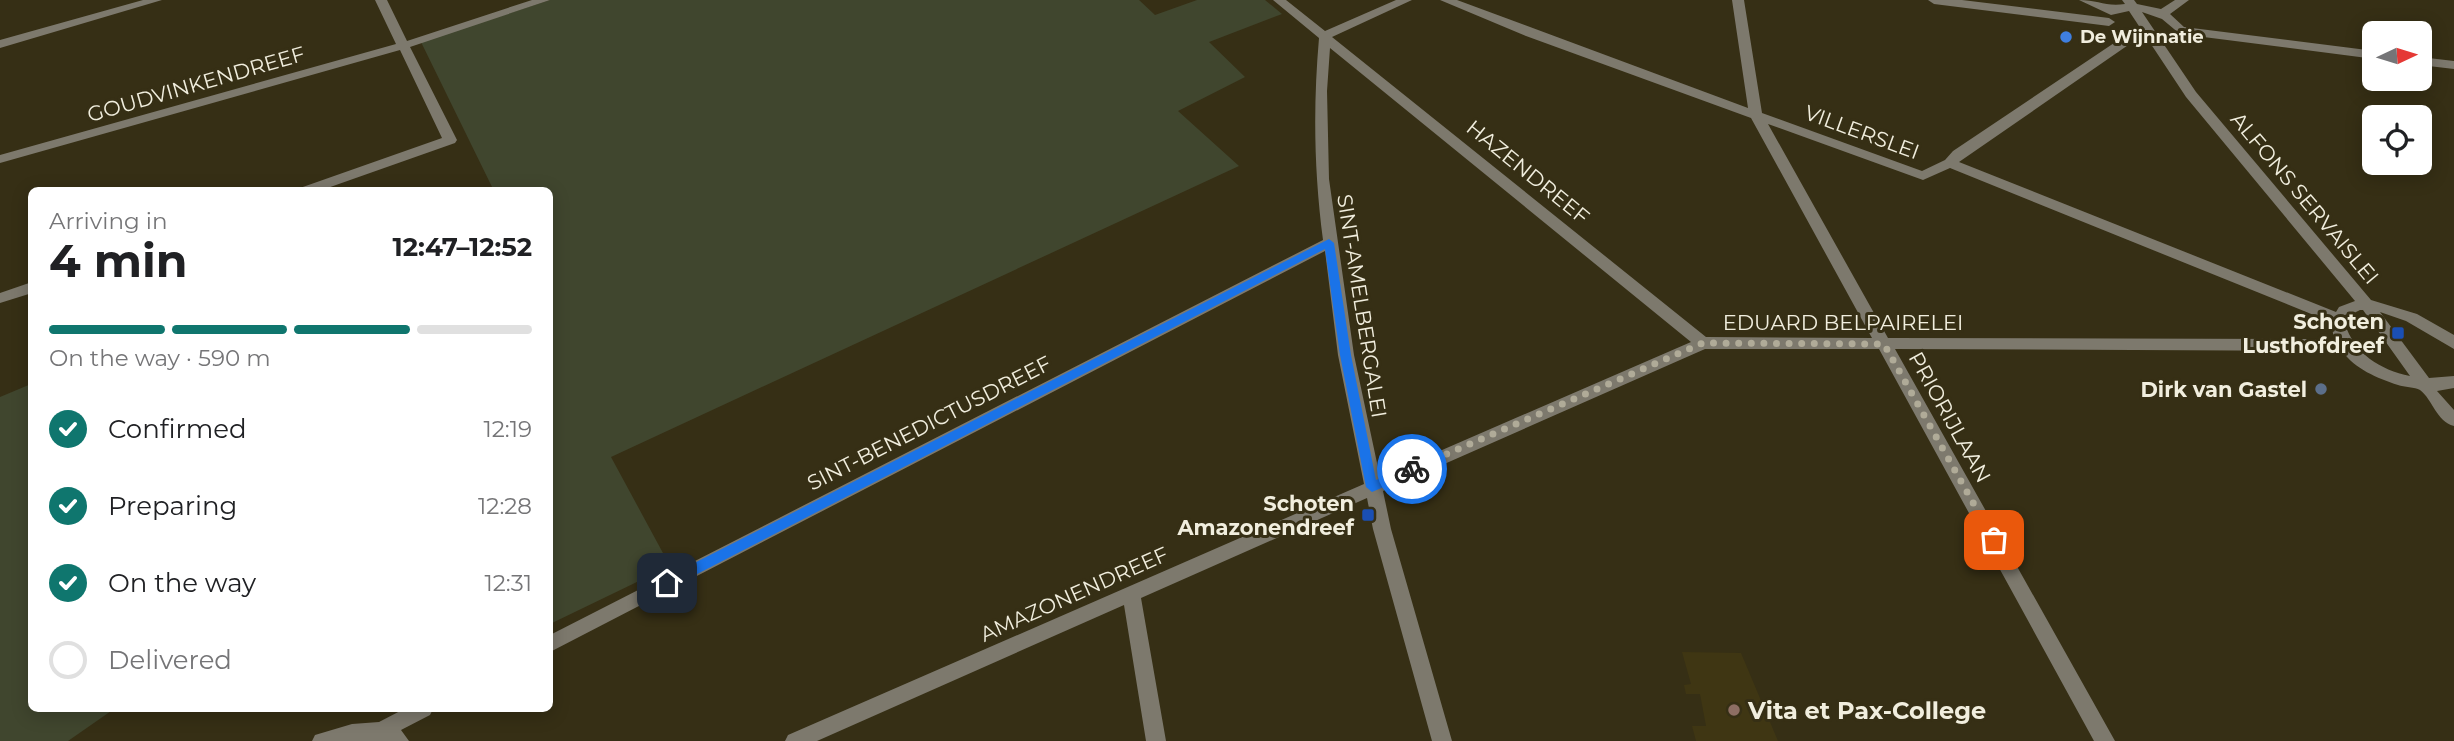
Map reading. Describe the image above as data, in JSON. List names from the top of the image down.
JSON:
{
  "streets": {
    "street": [
      "GOUDVINKENDREEF",
      "VILLERSLEI",
      "HAZENDREEF",
      "ALFONS SERVAISLEI",
      "SINT-AMELBERGALEI",
      "EDUARD BELPAIRELEI",
      "PRIORIJLAAN",
      "SINT-BENEDICTUSDREEF",
      "AMAZONENDREEF"
    ]
  },
  "crossings": [
    ["VILLERSLEI", "PRIORIJLAAN"],
    ["HAZENDREEF", "SINT-AMELBERGALEI"],
    ["HAZENDREEF", "EDUARD BELPAIRELEI"],
    ["SINT-AMELBERGALEI", "EDUARD BELPAIRELEI"],
    ["SINT-AMELBERGALEI", "SINT-BENEDICTUSDREEF"],
    ["SINT-AMELBERGALEI", "AMAZONENDREEF"],
    ["EDUARD BELPAIRELEI", "PRIORIJLAAN"],
    ["EDUARD BELPAIRELEI", "AMAZONENDREEF"]
  ],
  "places": {
    "other": ["De Wijnnatie", "Dirk van Gastel", "Vita et Pax-College"],
    "transit": ["Schoten Lusthofdreef", "Schoten Amazonendreef"]
  },
  "north": "right",
  "page": {
    "heading": ["4 min", "Arriving in", "12:47–12:52"],
    "bar": "On the way · 590 m",
    "list": [
      ["Confirmed", "12:19"],
      ["Preparing", "12:28"],
      ["On the way", "12:31"],
      "Delivered"
    ]
  }
}
